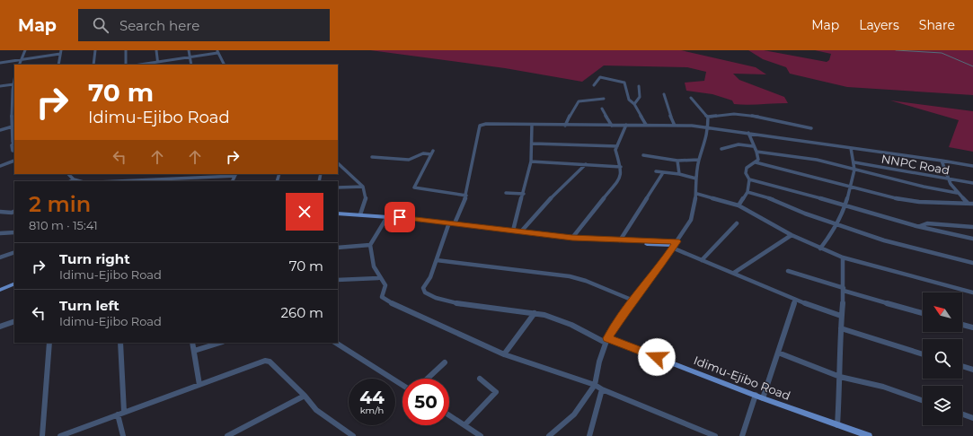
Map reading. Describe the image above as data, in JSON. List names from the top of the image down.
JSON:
{
  "streets": {
    "main road": ["Idimu-Ejibo Road"],
    "street": ["NNPC Road"]
  },
  "north": "top left",
  "page": {
    "header": "Map",
    "search": "Search here",
    "nav": ["Map", "Layers", "Share"],
    "turn": ["70 m", "Idimu-Ejibo Road"],
    "heading": ["2 min", "810 m · 15:41"],
    "list": [
      {
        "name": "Turn right",
        "note": "Idimu-Ejibo Road",
        "value": "70 m"
      },
      {
        "name": "Turn left",
        "note": "Idimu-Ejibo Road",
        "value": "260 m"
      }
    ],
    "speed": "44 km/h",
    "limit": "50"
  }
}
